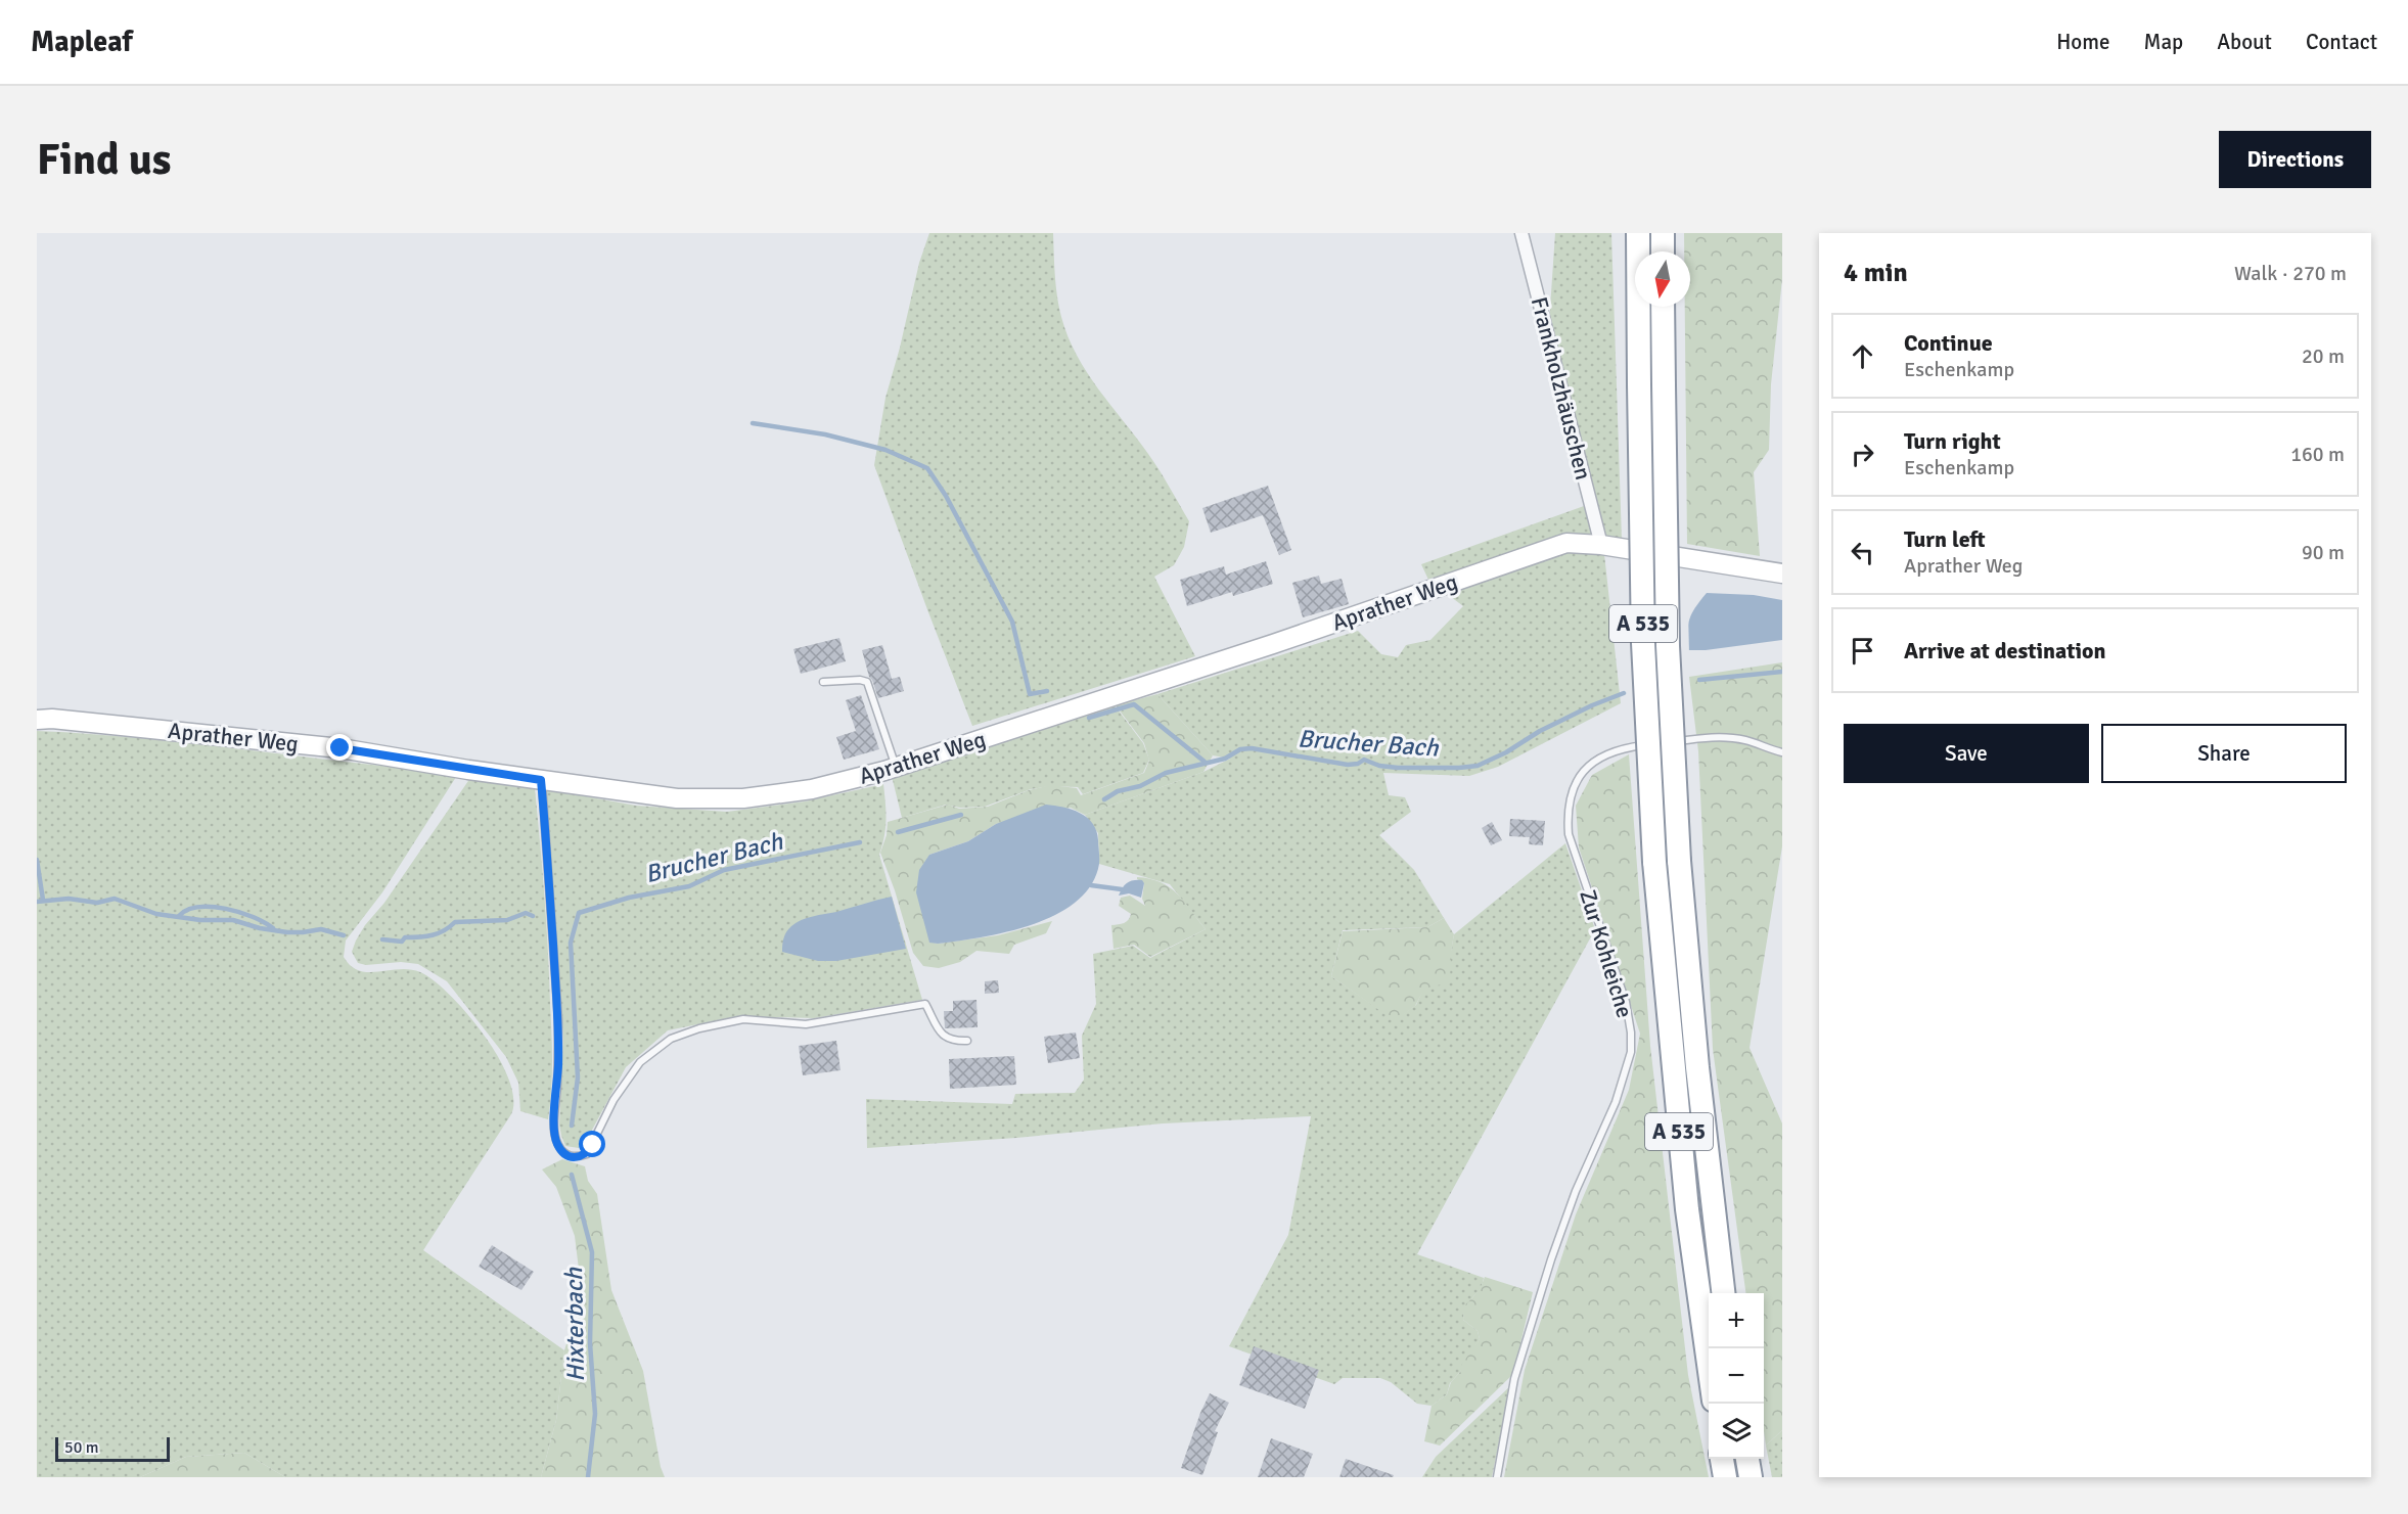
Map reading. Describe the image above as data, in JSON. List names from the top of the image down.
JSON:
{
  "streets": {
    "highway": ["A 535"],
    "street": ["Frankholzhäuschen", "Aprather Weg"],
    "lane": ["Zur Kohleiche"]
  },
  "crossings": [
    ["Frankholzhäuschen", "Aprather Weg"]
  ],
  "water": ["Brucher Bach", "Hixterbach"],
  "scale_bar": "50 m",
  "north": "bottom",
  "page": {
    "header": "Mapleaf",
    "nav": [
      "Home",
      "Map",
      "About",
      "Contact"
    ],
    "buttons": [
      "Directions",
      ["Save", "Share"]
    ],
    "title": "Find us",
    "heading": ["4 min", "Walk · 270 m"],
    "list": [
      ["Continue", "Eschenkamp", "20 m"],
      ["Turn right", "Eschenkamp", "160 m"],
      ["Turn left", "Aprather Weg", "90 m"],
      "Arrive at destination"
    ],
    "map_buttons": ["+", "−"],
    "scale": "50 m"
  }
}
